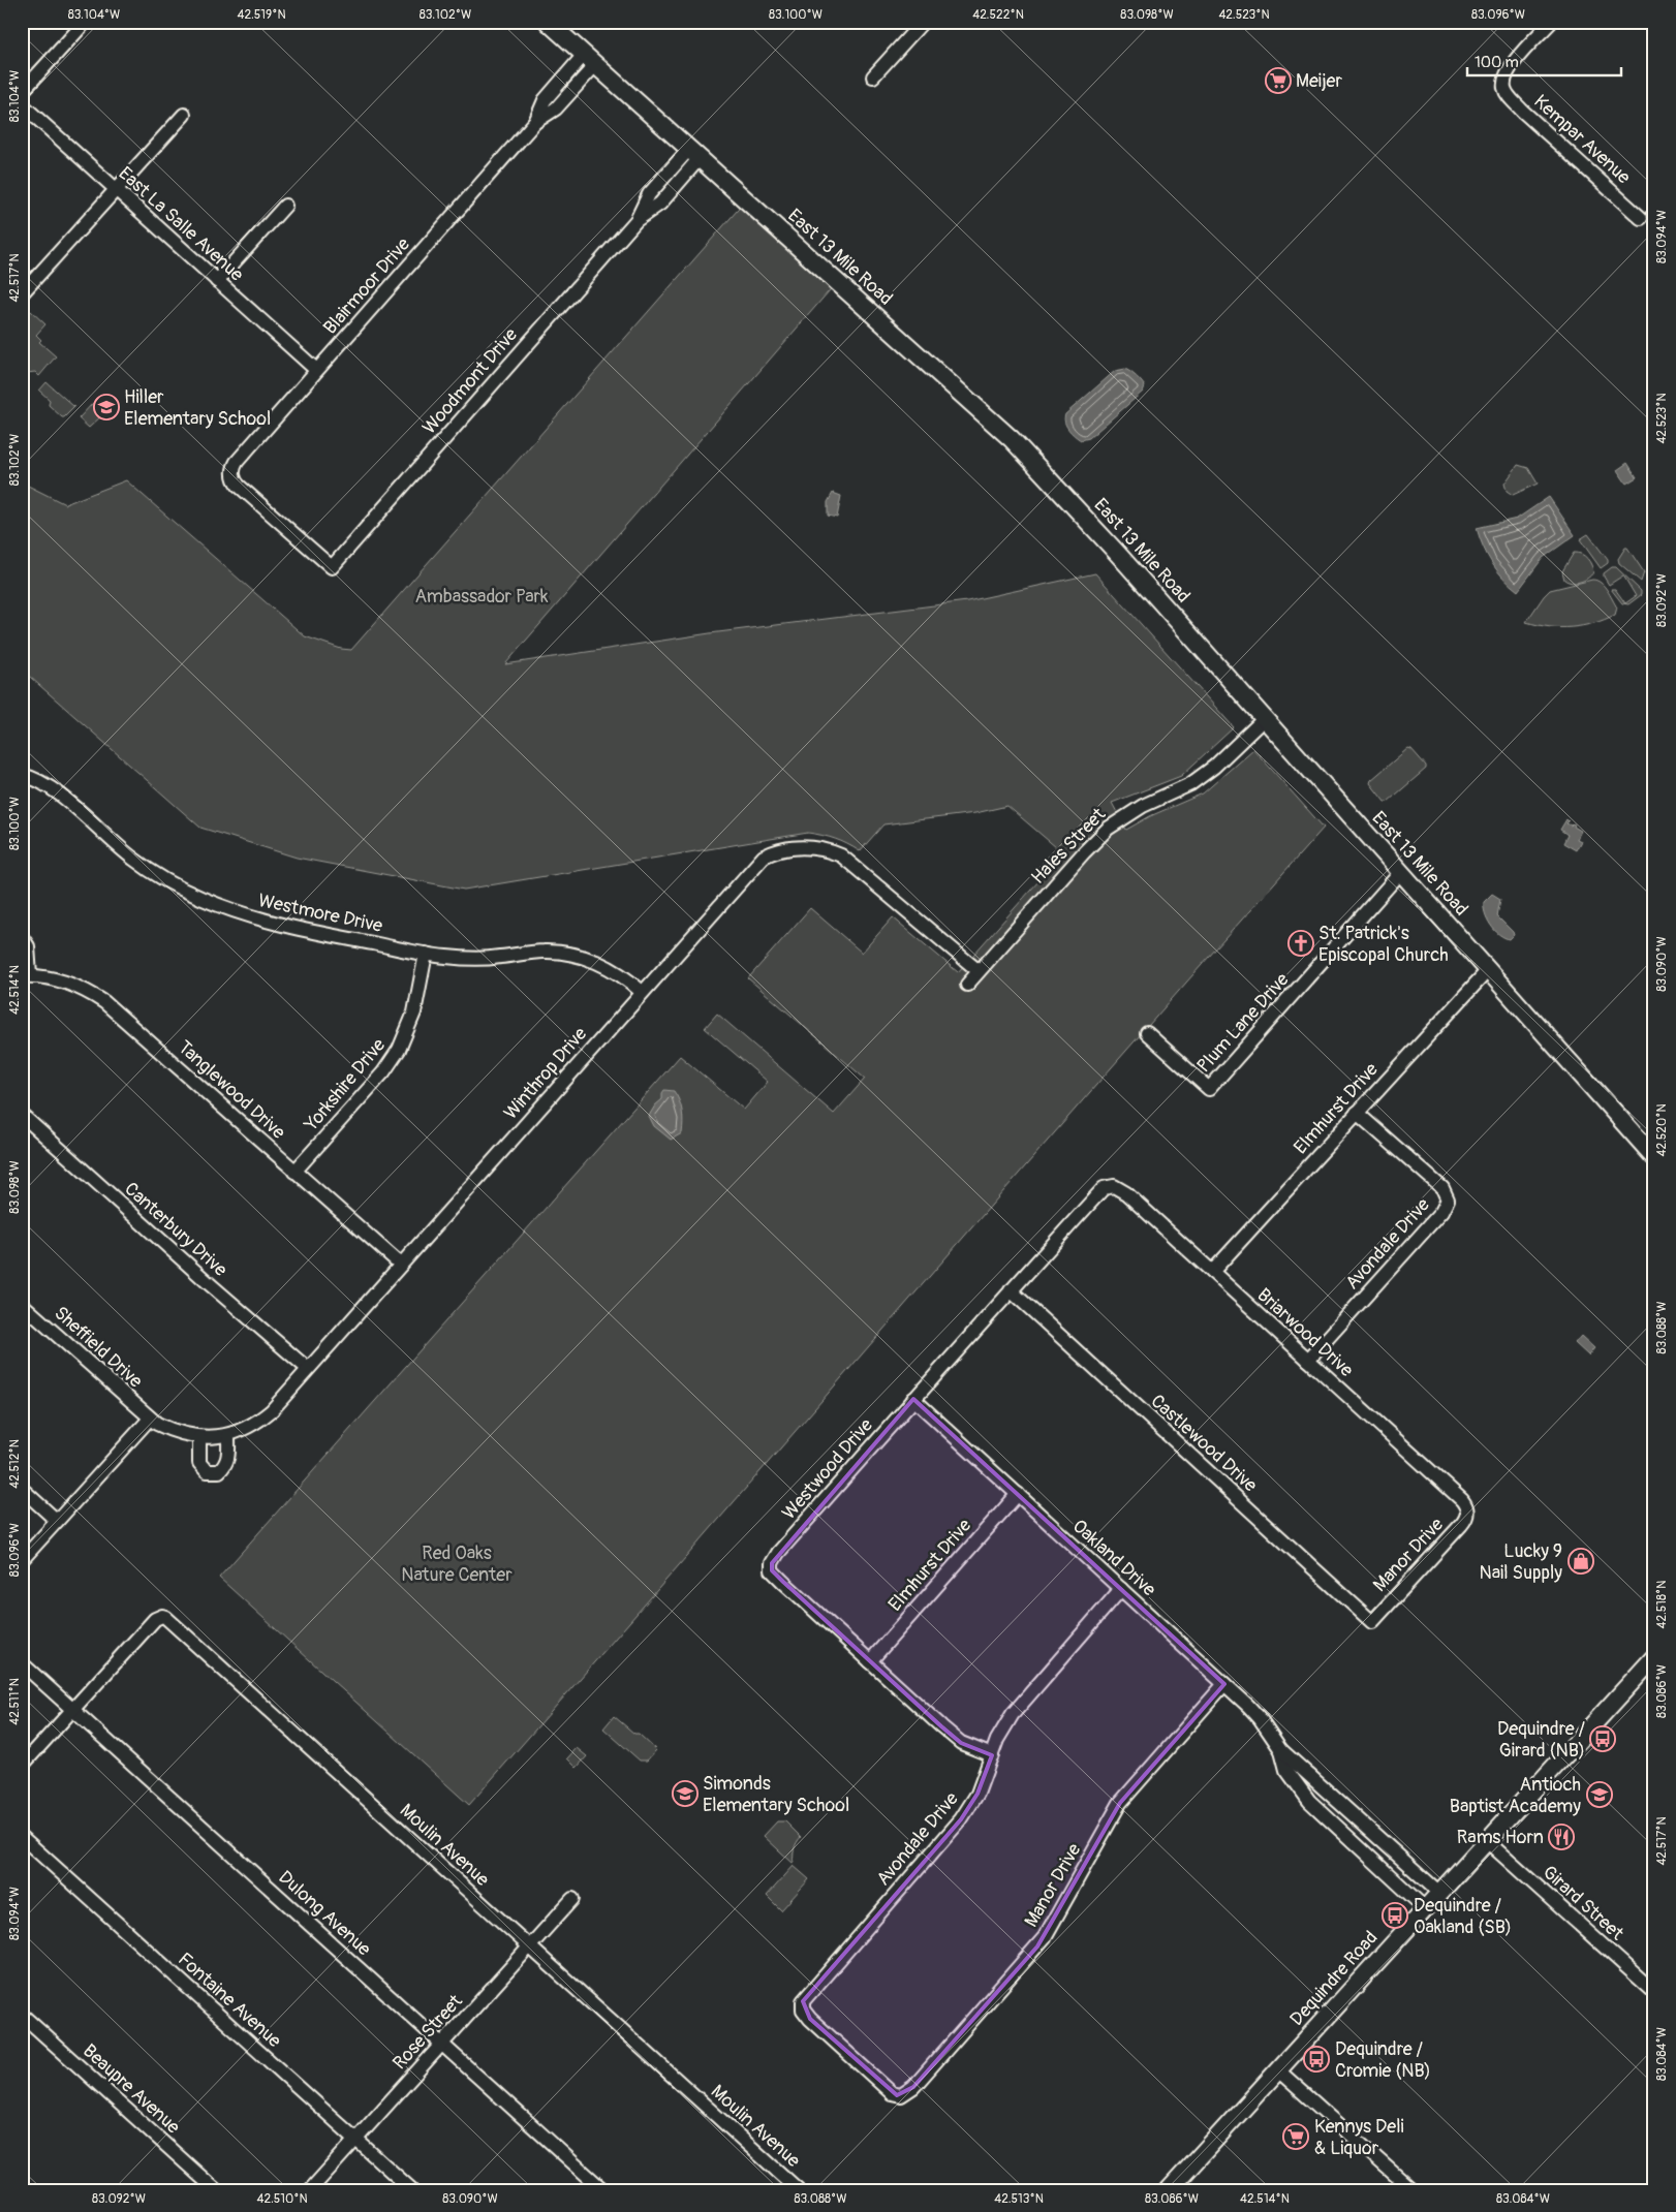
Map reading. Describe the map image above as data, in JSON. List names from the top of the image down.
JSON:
{
  "streets": {
    "main road": ["East 13 Mile Road", "Dequindre Road"],
    "street": [
      "Kempar Avenue",
      "East La Salle Avenue",
      "Blairmoor Drive",
      "Woodmont Drive",
      "Hales Street",
      "Westmore Drive",
      "Plum Lane Drive",
      "Winthrop Drive",
      "Yorkshire Drive",
      "Tanglewood Drive",
      "Elmhurst Drive",
      "Canterbury Drive",
      "Avondale Drive",
      "Briarwood Drive",
      "Sheffield Drive",
      "Castlewood Drive",
      "Westwood Drive",
      "Manor Drive",
      "Oakland Drive",
      "Moulin Avenue",
      "Girard Street",
      "Dulong Avenue",
      "Fontaine Avenue",
      "Rose Street",
      "Beaupre Avenue"
    ]
  },
  "crossings": [
    ["East La Salle Avenue", "Blairmoor Drive"],
    ["East 13 Mile Road", "Blairmoor Drive"],
    ["East 13 Mile Road", "Woodmont Drive"],
    ["East 13 Mile Road", "Hales Street"],
    ["East 13 Mile Road", "Plum Lane Drive"],
    ["East 13 Mile Road", "Elmhurst Drive"],
    ["Blairmoor Drive", "Woodmont Drive"],
    ["Hales Street", "Winthrop Drive"],
    ["Westmore Drive", "Winthrop Drive"],
    ["Westmore Drive", "Yorkshire Drive"],
    ["Winthrop Drive", "Tanglewood Drive"],
    ["Winthrop Drive", "Canterbury Drive"],
    ["Winthrop Drive", "Sheffield Drive"],
    ["Yorkshire Drive", "Tanglewood Drive"],
    ["Elmhurst Drive", "Avondale Drive"],
    ["Elmhurst Drive", "Briarwood Drive"],
    ["Elmhurst Drive", "Westwood Drive"],
    ["Elmhurst Drive", "Oakland Drive"],
    ["Avondale Drive", "Briarwood Drive"],
    ["Avondale Drive", "Westwood Drive"],
    ["Avondale Drive", "Manor Drive"],
    ["Avondale Drive", "Oakland Drive"],
    ["Briarwood Drive", "Westwood Drive"],
    ["Briarwood Drive", "Manor Drive"],
    ["Castlewood Drive", "Westwood Drive"],
    ["Castlewood Drive", "Manor Drive"],
    ["Westwood Drive", "Oakland Drive"],
    ["Manor Drive", "Oakland Drive"],
    ["Oakland Drive", "Dequindre Road"],
    ["Moulin Avenue", "Dulong Avenue"],
    ["Moulin Avenue", "Rose Street"],
    ["Girard Street", "Dequindre Road"],
    ["Dulong Avenue", "Rose Street"],
    ["Fontaine Avenue", "Rose Street"]
  ],
  "parks": ["Ambassador Park", "Red Oaks Nature Center"],
  "places": {
    "supermarket": ["Meijer", "Kennys Deli & Liquor"],
    "school or university": ["Hiller Elementary School", "Simonds Elementary School", "Antioch Baptist Academy"],
    "church": ["St. Patrick's Episcopal Church"],
    "shop": ["Lucky 9 Nail Supply"],
    "bus stop": ["Dequindre / Girard (NB)", "Dequindre / Oakland (SB)", "Dequindre / Cromie (NB)"],
    "restaurant": ["Rams Horn"]
  },
  "scale_bar": "100 m",
  "coordinates": [
    "83.104°W",
    "42.519°N",
    "83.102°W",
    "83.100°W",
    "42.522°N",
    "83.098°W",
    "42.523°N",
    "83.096°W",
    "83.094°W",
    "42.517°N",
    "83.092°W",
    "83.090°W",
    "42.514°N",
    "42.520°N",
    "83.088°W",
    "42.512°N",
    "42.518°N",
    "83.086°W",
    "42.511°N",
    "83.084°W",
    "42.510°N",
    "42.513°N"
  ]
}
